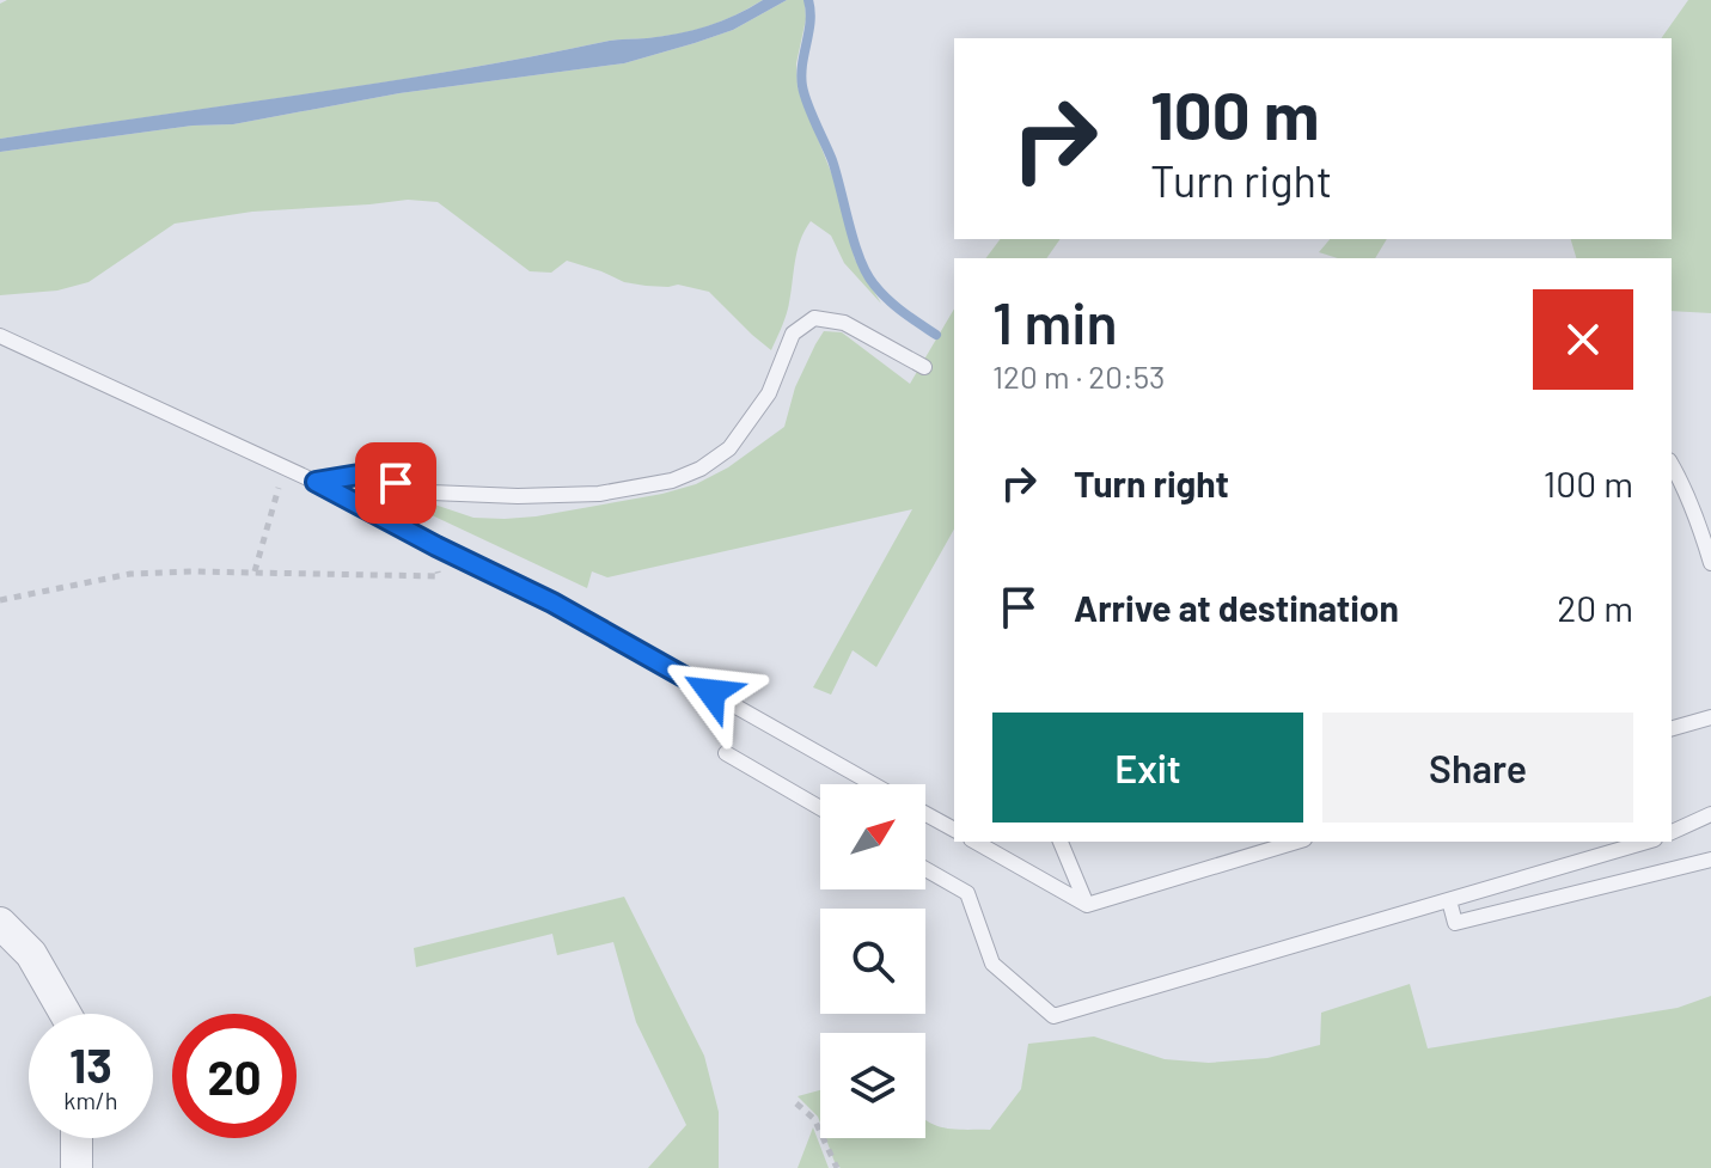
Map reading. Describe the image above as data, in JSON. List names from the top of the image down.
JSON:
{
  "north": "top right",
  "page": {
    "turn": ["100 m", "Turn right"],
    "heading": ["1 min", "120 m · 20:53"],
    "list": [
      {
        "name": "Turn right",
        "value": "100 m"
      },
      {
        "name": "Arrive at destination",
        "value": "20 m"
      }
    ],
    "buttons": ["Exit", "Share"],
    "speed": "13 km/h",
    "limit": "20"
  }
}
